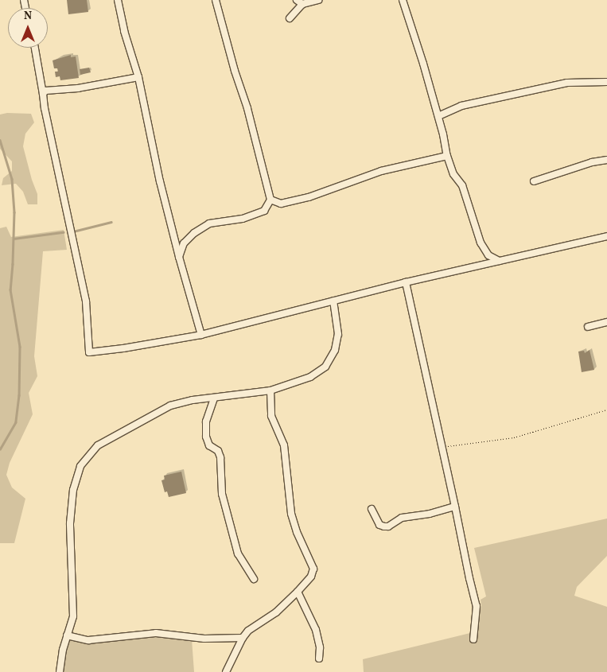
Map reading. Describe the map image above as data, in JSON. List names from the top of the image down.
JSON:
{
  "north": "top"
}
